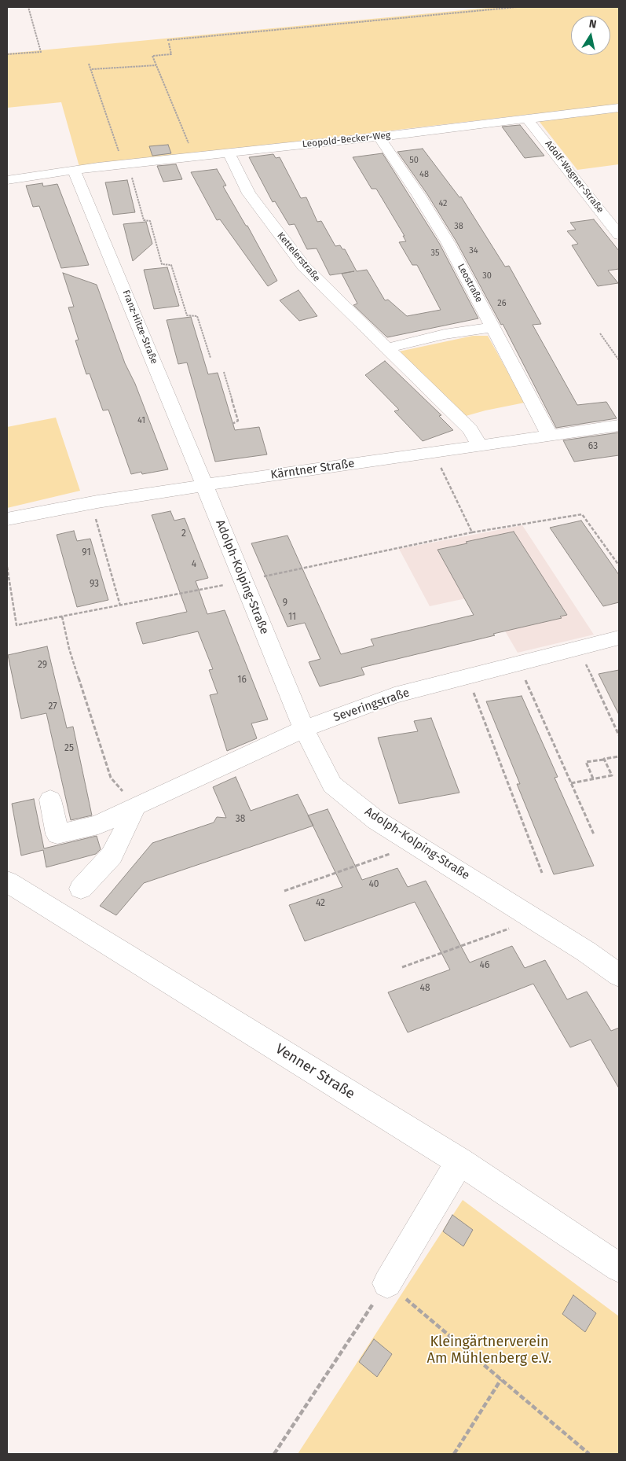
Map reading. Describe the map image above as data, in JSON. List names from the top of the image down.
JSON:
{
  "streets": {
    "street": [
      "Leopold-Becker-Weg",
      "Adolf-Wagner-Straße",
      "Kettelerstraße",
      "Leostraße",
      "Franz-Hitze-Straße",
      "Kärntner Straße",
      "Adolph-Kolping-Straße",
      "Severingstraße",
      "Venner Straße"
    ]
  },
  "crossings": [
    ["Leopold-Becker-Weg", "Adolf-Wagner-Straße"],
    ["Leopold-Becker-Weg", "Kettelerstraße"],
    ["Leopold-Becker-Weg", "Leostraße"],
    ["Leopold-Becker-Weg", "Franz-Hitze-Straße"],
    ["Kettelerstraße", "Kärntner Straße"],
    ["Leostraße", "Kärntner Straße"],
    ["Franz-Hitze-Straße", "Kärntner Straße"],
    ["Franz-Hitze-Straße", "Adolph-Kolping-Straße"],
    ["Kärntner Straße", "Adolph-Kolping-Straße"],
    ["Adolph-Kolping-Straße", "Severingstraße"]
  ],
  "parks": ["Kleingärtnerverein Am Mühlenberg e.V."],
  "house_numbers": [
    "50",
    "48",
    "42",
    "38",
    "34",
    "35",
    "30",
    "26",
    "41",
    "63",
    "2",
    "91",
    "4",
    "93",
    "9",
    "11",
    "29",
    "16",
    "27",
    "25",
    "38",
    "40",
    "42",
    "46",
    "48"
  ],
  "north": "top"
}
